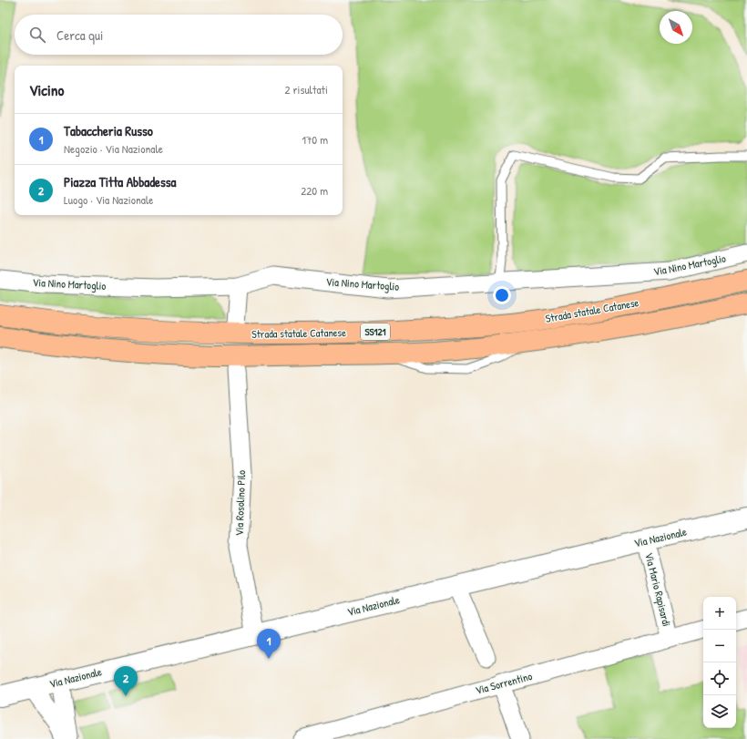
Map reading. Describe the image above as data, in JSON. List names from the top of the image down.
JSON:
{
  "streets": {
    "main road": ["Strada statale Catanese", "SS121"],
    "street": [
      "Via Nino Martoglio",
      "Via Rosolino Pilo",
      "Via Nazionale",
      "Via Mario Rapisardi",
      "Via Sorrentino"
    ]
  },
  "crossings": [
    ["Via Rosolino Pilo", "Via Nazionale"],
    ["Via Nazionale", "Via Mario Rapisardi"],
    ["Via Mario Rapisardi", "Via Sorrentino"]
  ],
  "north": "bottom right",
  "page": {
    "search": "Cerca qui",
    "heading": ["Vicino", "2 risultati"],
    "list": [
      {
        "mark": "1",
        "name": "Tabaccheria Russo",
        "note": "Negozio · Via Nazionale",
        "value": "170 m"
      },
      {
        "mark": "2",
        "name": "Piazza Titta Abbadessa",
        "note": "Luogo · Via Nazionale",
        "value": "220 m"
      }
    ],
    "map_buttons": ["+", "−"],
    "pins": ["1", "2"]
  }
}
